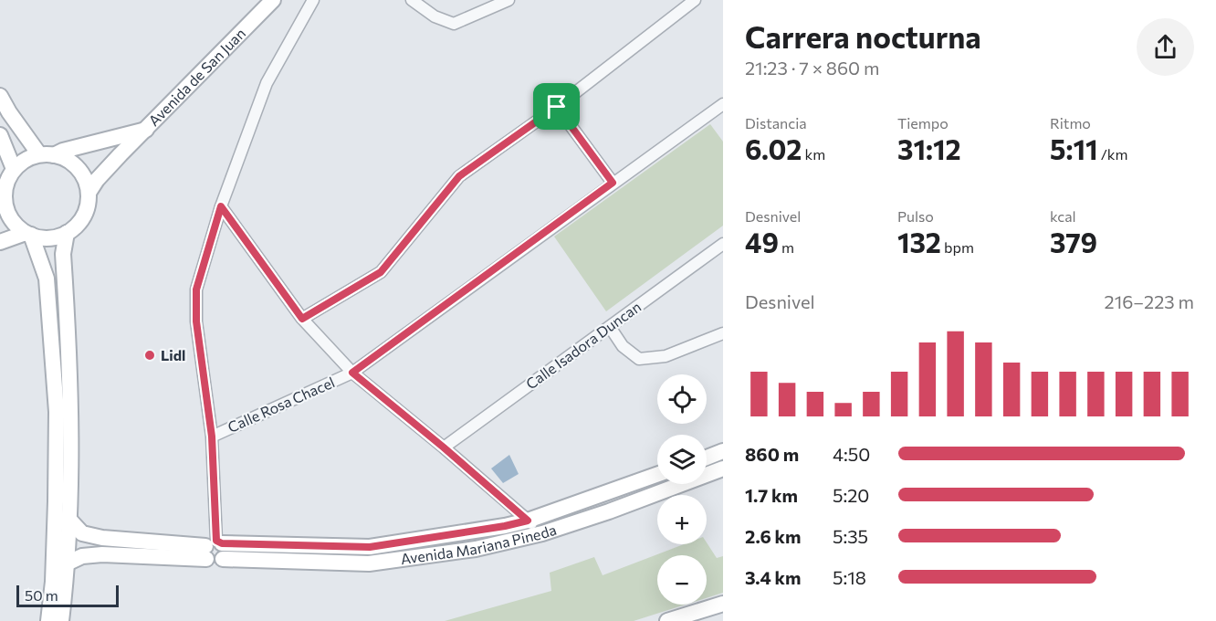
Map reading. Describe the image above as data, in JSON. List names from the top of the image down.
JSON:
{
  "streets": {
    "main road": ["Avenida de San Juan", "Avenida Mariana Pineda"],
    "street": ["Calle Isadora Duncan", "Calle Rosa Chacel"]
  },
  "places": ["Lidl"],
  "scale_bar": "50 m",
  "page": {
    "heading": ["Carrera nocturna", "21:23 · 7 × 860 m"],
    "stats": [
      ["Distancia", "6.02 km"],
      ["Tiempo", "31:12"],
      ["Ritmo", "5:11 /km"],
      ["Desnivel", "49 m"],
      ["Pulso", "132 bpm"],
      ["kcal", "379"]
    ],
    "chart": ["Desnivel", "216–223 m"],
    "map_buttons": ["+", "−"],
    "list": [
      {
        "name": "860 m",
        "note": "4:50"
      },
      {
        "name": "1.7 km",
        "note": "5:20"
      },
      {
        "name": "2.6 km",
        "note": "5:35"
      },
      {
        "name": "3.4 km",
        "note": "5:18"
      }
    ],
    "scale": "50 m"
  }
}
